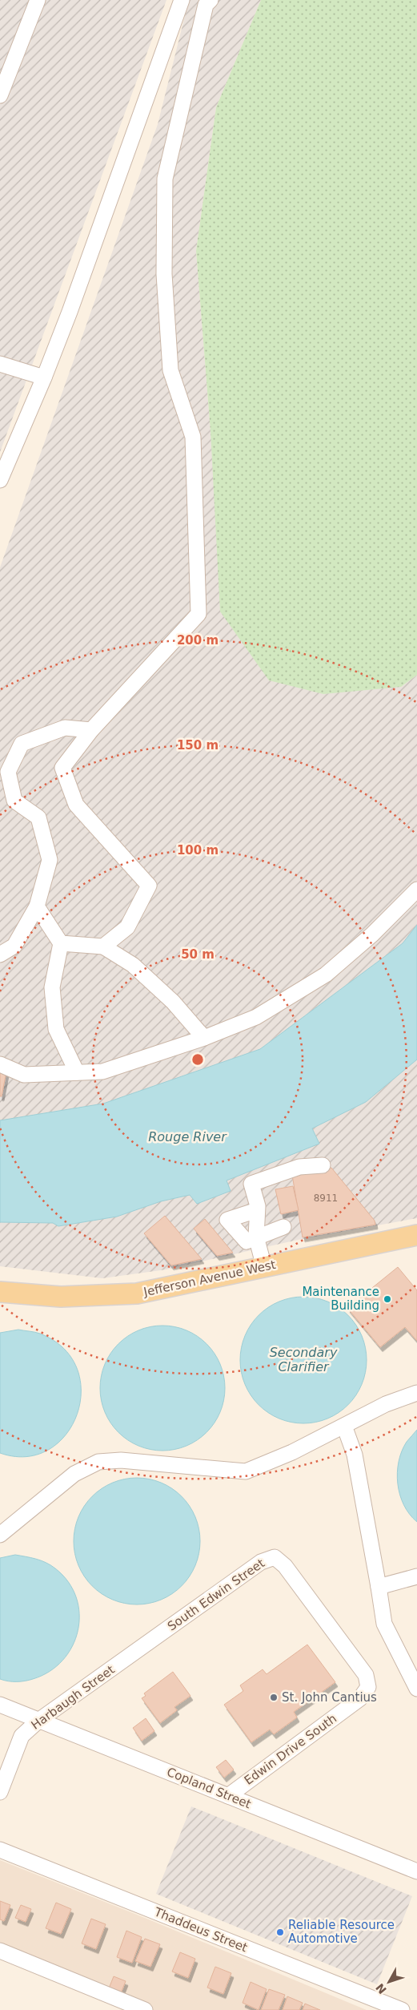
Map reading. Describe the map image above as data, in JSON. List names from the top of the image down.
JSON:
{
  "streets": {
    "main road": ["Jefferson Avenue West"],
    "street": [
      "South Edwin Street",
      "Harbaugh Street",
      "Edwin Drive South",
      "Copland Street",
      "Thaddeus Street"
    ]
  },
  "crossings": [
    ["South Edwin Street", "Harbaugh Street"],
    ["South Edwin Street", "Edwin Drive South"],
    ["Harbaugh Street", "Copland Street"],
    ["Edwin Drive South", "Copland Street"]
  ],
  "water": ["Rouge River", "Secondary Clarifier"],
  "places": ["Maintenance Building", "St. John Cantius", "Reliable Resource Automotive"],
  "house_numbers": ["8911"],
  "north": "bottom left",
  "rings": [
    "200 m",
    "150 m",
    "100 m",
    "50 m"
  ]
}
